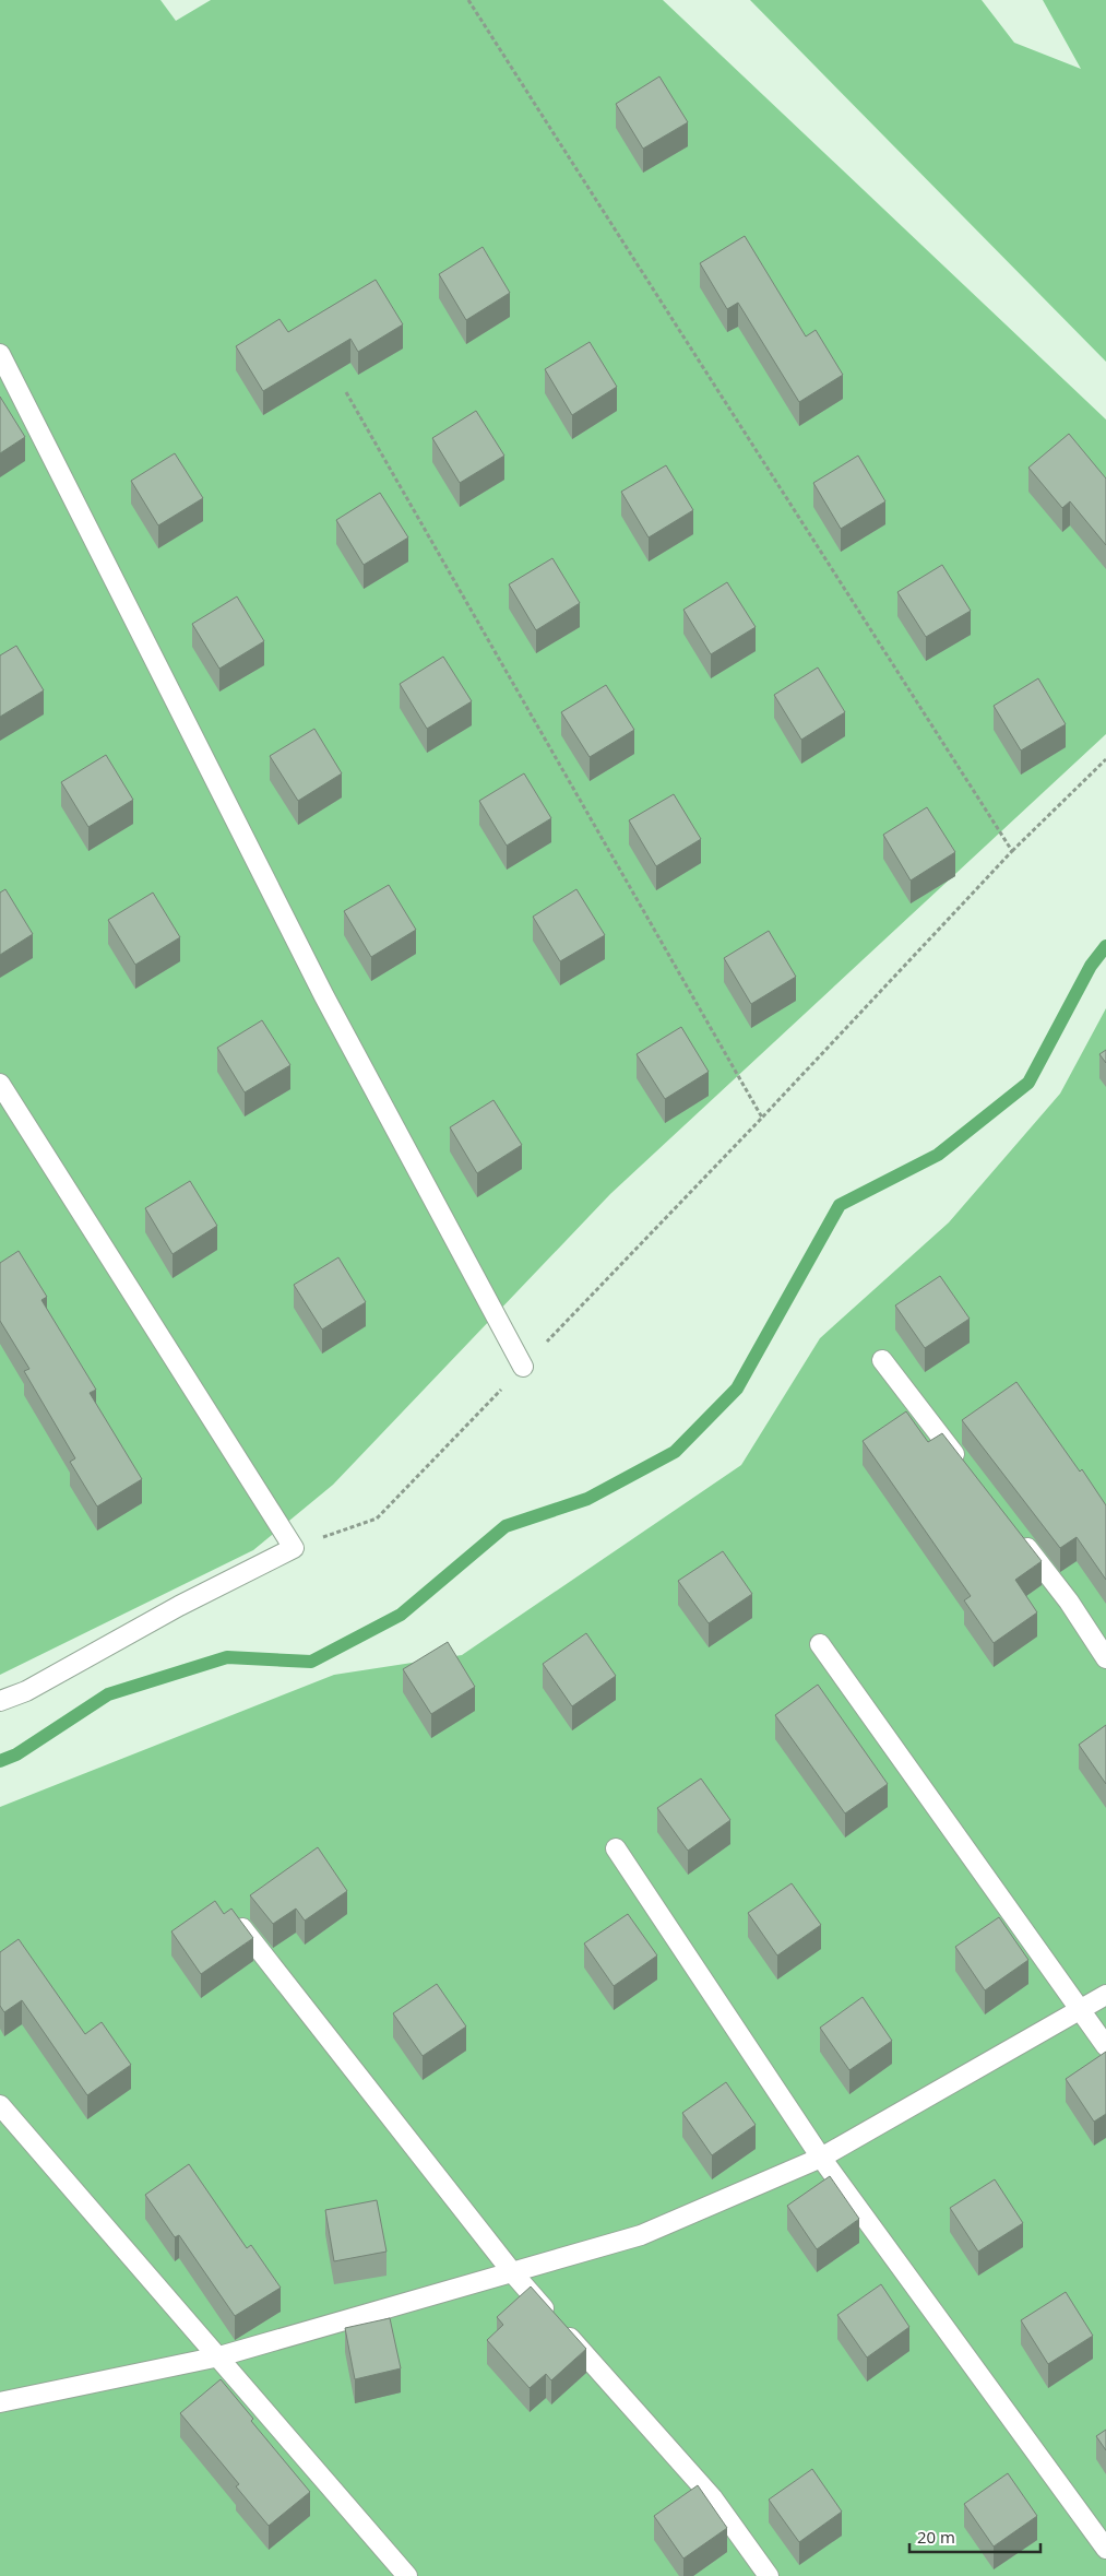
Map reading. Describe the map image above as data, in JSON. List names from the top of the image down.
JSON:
{
  "scale_bar": "20 m"
}
